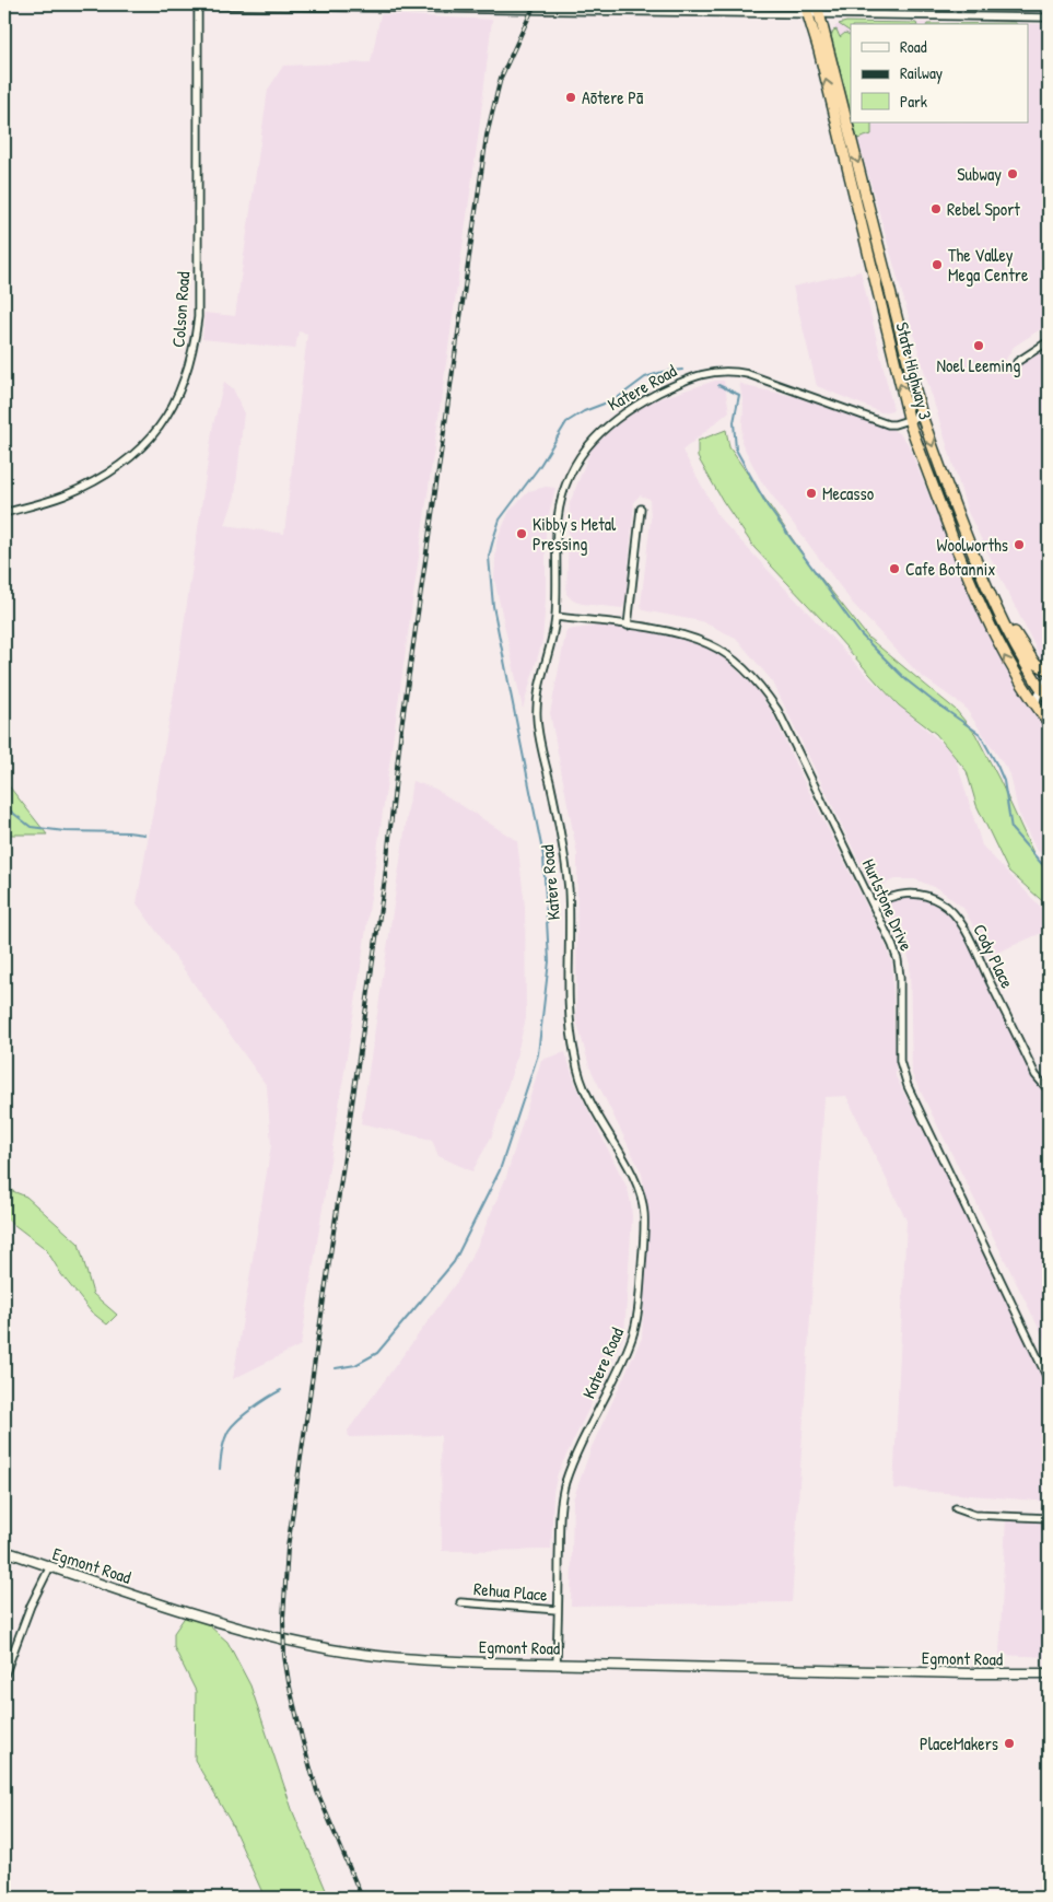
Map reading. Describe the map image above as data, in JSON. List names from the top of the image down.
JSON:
{
  "streets": {
    "highway": ["State Highway 3"],
    "main road": ["Egmont Road"],
    "street": [
      "Colson Road",
      "Katere Road",
      "Hurlstone Drive",
      "Cody Place",
      "Rehua Place"
    ]
  },
  "crossings": [
    ["State Highway 3", "Katere Road"],
    ["Katere Road", "Hurlstone Drive"],
    ["Katere Road", "Egmont Road"],
    ["Katere Road", "Rehua Place"],
    ["Hurlstone Drive", "Cody Place"]
  ],
  "places": [
    "Aōtere Pā",
    "Subway",
    "Rebel Sport",
    "The Valley Mega Centre",
    "Noel Leeming",
    "Mecasso",
    "Kibby's Metal Pressing",
    "Woolworths",
    "Cafe Botannix",
    "PlaceMakers"
  ],
  "legend": ["Road", "Railway", "Park"]
}
